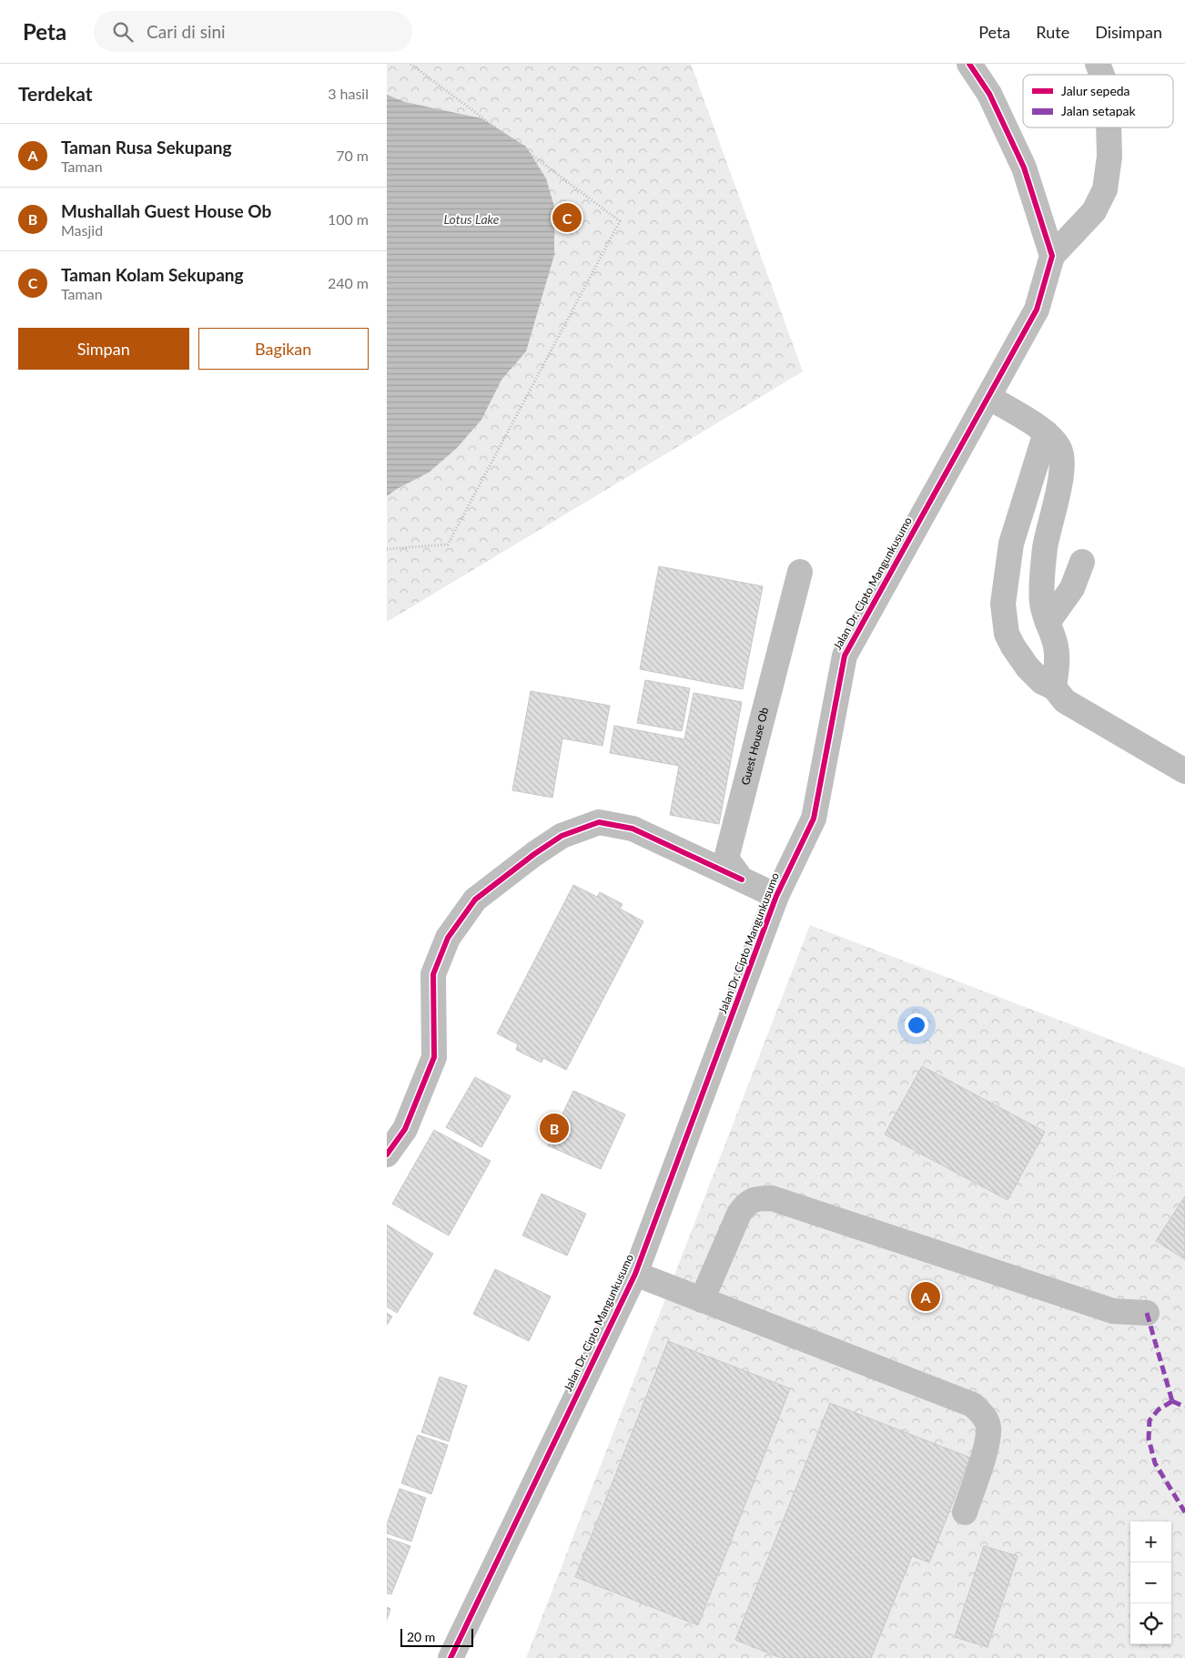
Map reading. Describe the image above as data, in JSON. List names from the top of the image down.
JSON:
{
  "streets": {
    "street": ["Jalan Dr. Cipto Mangunkusumo", "Guest House Ob"]
  },
  "crossings": [
    ["Jalan Dr. Cipto Mangunkusumo", "Guest House Ob"]
  ],
  "water": ["Lotus Lake"],
  "legend": ["Jalur sepeda", "Jalan setapak"],
  "scale_bar": "20 m",
  "page": {
    "header": "Peta",
    "search": "Cari di sini",
    "nav": ["Peta", "Rute", "Disimpan"],
    "heading": ["Terdekat", "3 hasil"],
    "list": [
      {
        "mark": "A",
        "name": "Taman Rusa Sekupang",
        "note": "Taman",
        "value": "70 m"
      },
      {
        "mark": "B",
        "name": "Mushallah Guest House Ob",
        "note": "Masjid",
        "value": "100 m"
      },
      {
        "mark": "C",
        "name": "Taman Kolam Sekupang",
        "note": "Taman",
        "value": "240 m"
      }
    ],
    "pins": ["C", "B", "A"],
    "buttons": ["Simpan", "Bagikan"],
    "map_buttons": ["+", "−"],
    "scale": "20 m"
  }
}
